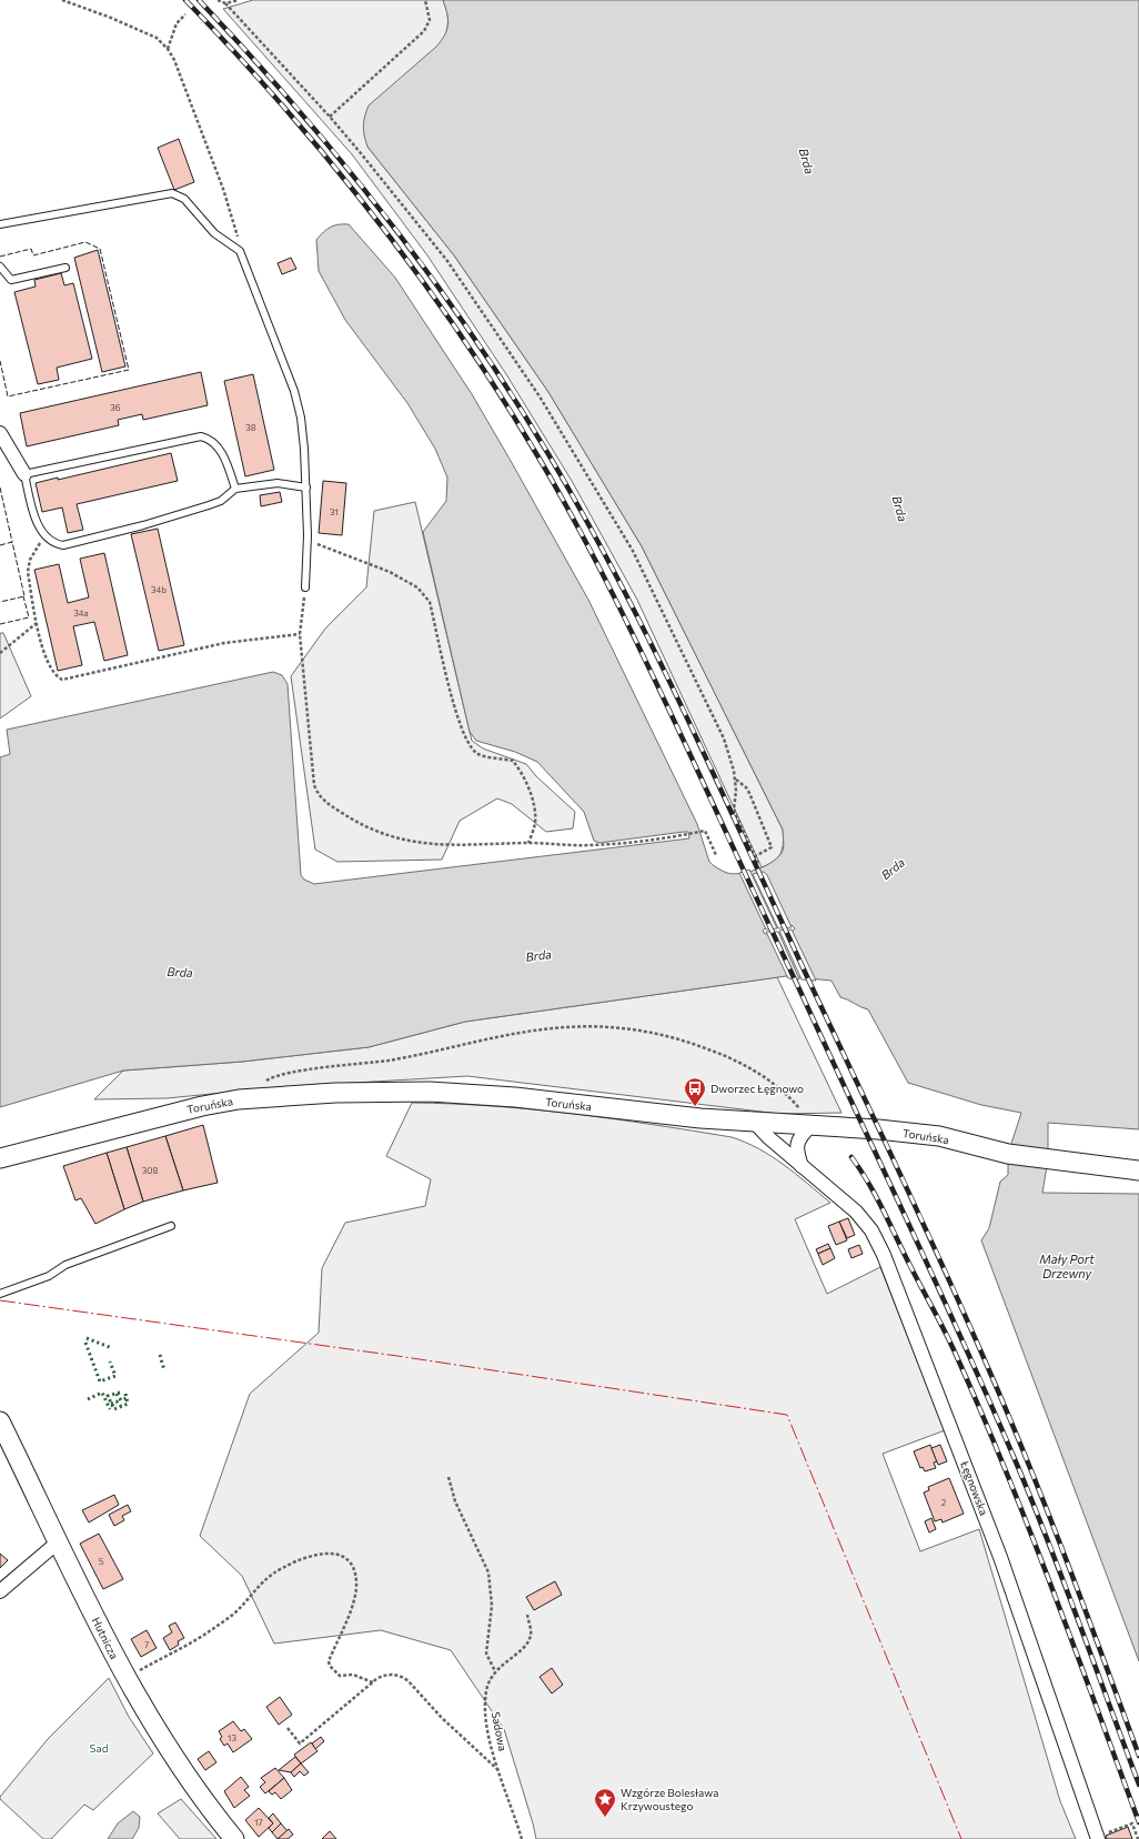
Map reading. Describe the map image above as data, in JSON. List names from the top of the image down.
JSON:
{
  "streets": {
    "street": ["Toruńska", "Łęgnowska", "Hutnicza"],
    "path": ["Sadowa"]
  },
  "crossings": [
    ["Toruńska", "Łęgnowska"]
  ],
  "water": ["Brda", "Mały Port Drzewny"],
  "parks": ["Sad"],
  "places": {
    "bus stop": ["Dworzec Łęgnowo"],
    "place": ["Wzgórze Bolesława Krzywoustego"]
  },
  "house_numbers": [
    "36",
    "38",
    "31",
    "34b",
    "34a",
    "308",
    "2",
    "5",
    "7",
    "13",
    "17"
  ]
}
